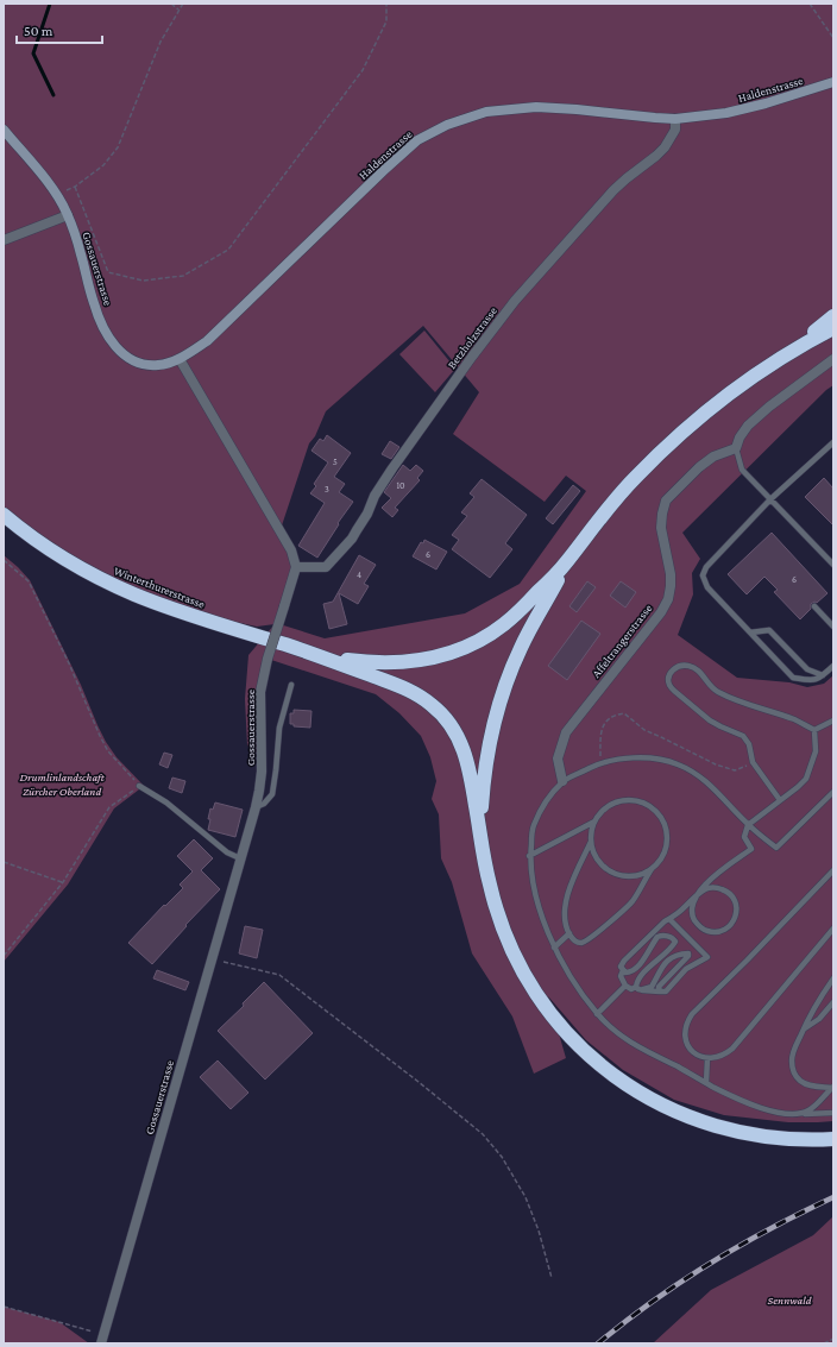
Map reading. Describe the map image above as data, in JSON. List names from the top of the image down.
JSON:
{
  "streets": {
    "highway": ["Winterthurerstrasse"],
    "street": [
      "Haldenstrasse",
      "Gossauerstrasse",
      "Betzholzstrasse",
      "Affeltrangerstrasse"
    ]
  },
  "crossings": [
    ["Haldenstrasse", "Gossauerstrasse"],
    ["Haldenstrasse", "Betzholzstrasse"],
    ["Gossauerstrasse", "Betzholzstrasse"]
  ],
  "parks": ["Drumlinlandschaft Zürcher Oberland", "Sennwald"],
  "house_numbers": [
    "5",
    "10",
    "3",
    "6",
    "4",
    "6"
  ],
  "scale_bar": "50 m"
}
